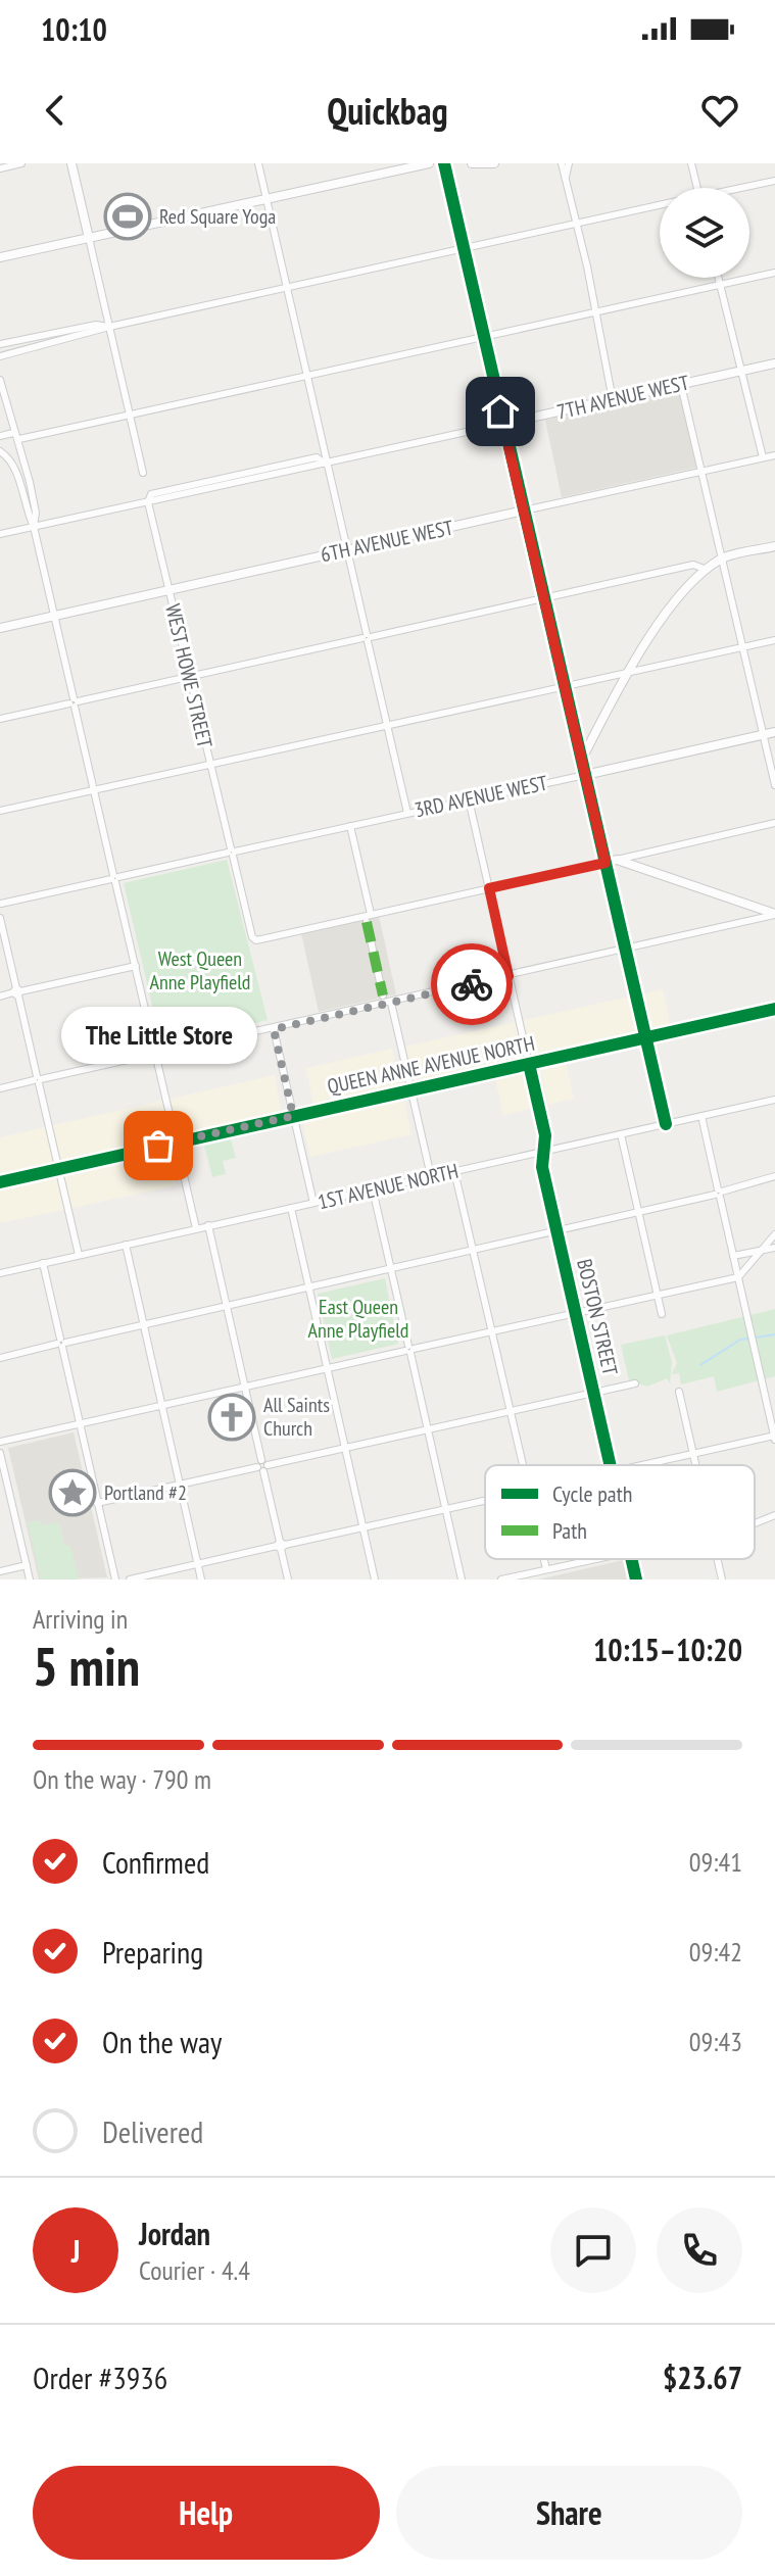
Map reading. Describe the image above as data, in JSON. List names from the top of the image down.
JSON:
{
  "streets": {
    "street": [
      "7TH AVENUE WEST",
      "6TH AVENUE WEST",
      "WEST HOWE STREET",
      "3RD AVENUE WEST",
      "QUEEN ANNE AVENUE NORTH",
      "1ST AVENUE NORTH",
      "BOSTON STREET"
    ]
  },
  "crossings": [
    ["7TH AVENUE WEST", "WEST HOWE STREET"],
    ["6TH AVENUE WEST", "WEST HOWE STREET"],
    ["WEST HOWE STREET", "3RD AVENUE WEST"],
    ["QUEEN ANNE AVENUE NORTH", "BOSTON STREET"],
    ["1ST AVENUE NORTH", "BOSTON STREET"]
  ],
  "parks": ["West Queen Anne Playfield", "East Queen Anne Playfield"],
  "places": {
    "sports": ["Red Square Yoga"],
    "other": ["The Little Store"],
    "church": ["All Saints Church"],
    "place": ["Portland #2"]
  },
  "legend": ["Cycle path", "Path"],
  "page": {
    "status": "10:10",
    "header": "Quickbag",
    "bubble": "The Little Store",
    "heading": ["5 min", "Arriving in", "10:15–10:20"],
    "panel": [
      "Jordan",
      "Courier · 4.4",
      "Order #3936",
      "$23.67"
    ],
    "bar": "On the way · 790 m",
    "list": [
      ["Confirmed", "09:41"],
      ["Preparing", "09:42"],
      ["On the way", "09:43"],
      "Delivered"
    ],
    "round": "J",
    "buttons": ["Help", "Share"]
  }
}
